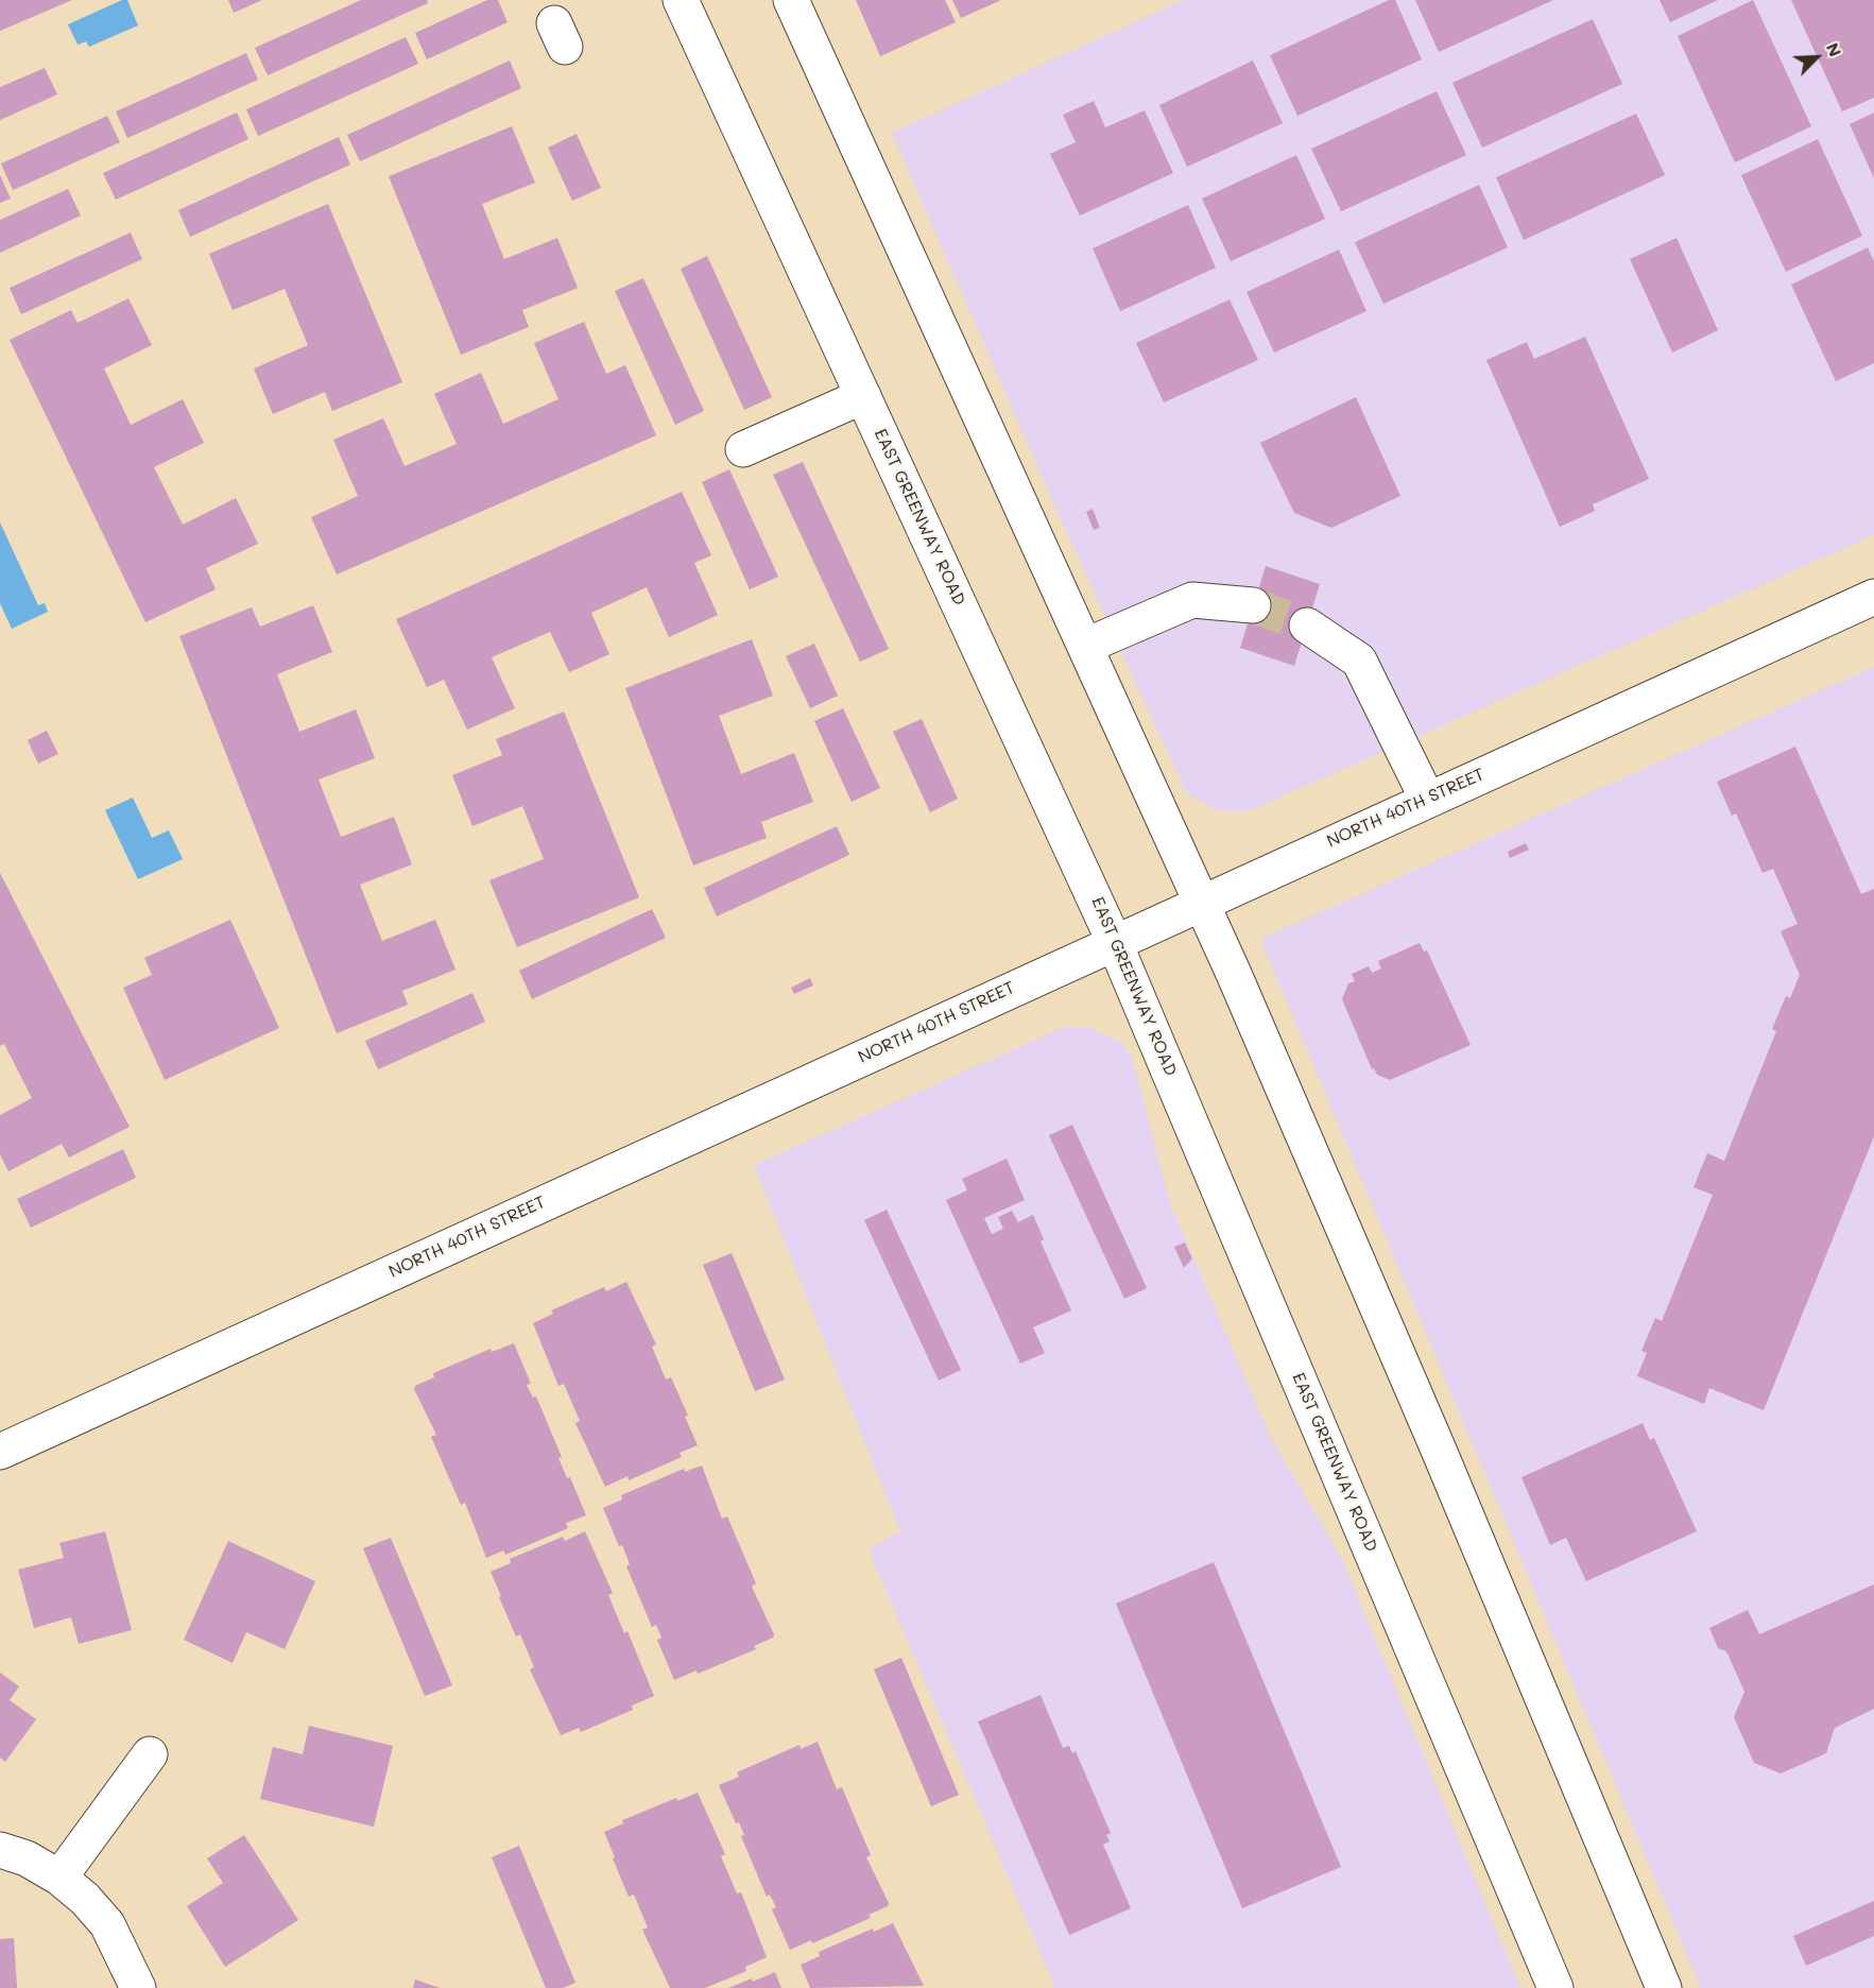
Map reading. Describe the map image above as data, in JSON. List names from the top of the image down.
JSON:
{
  "streets": {
    "main road": ["EAST GREENWAY ROAD", "NORTH 40TH STREET"]
  },
  "crossings": [
    ["EAST GREENWAY ROAD", "NORTH 40TH STREET"]
  ],
  "north": "top right"
}
